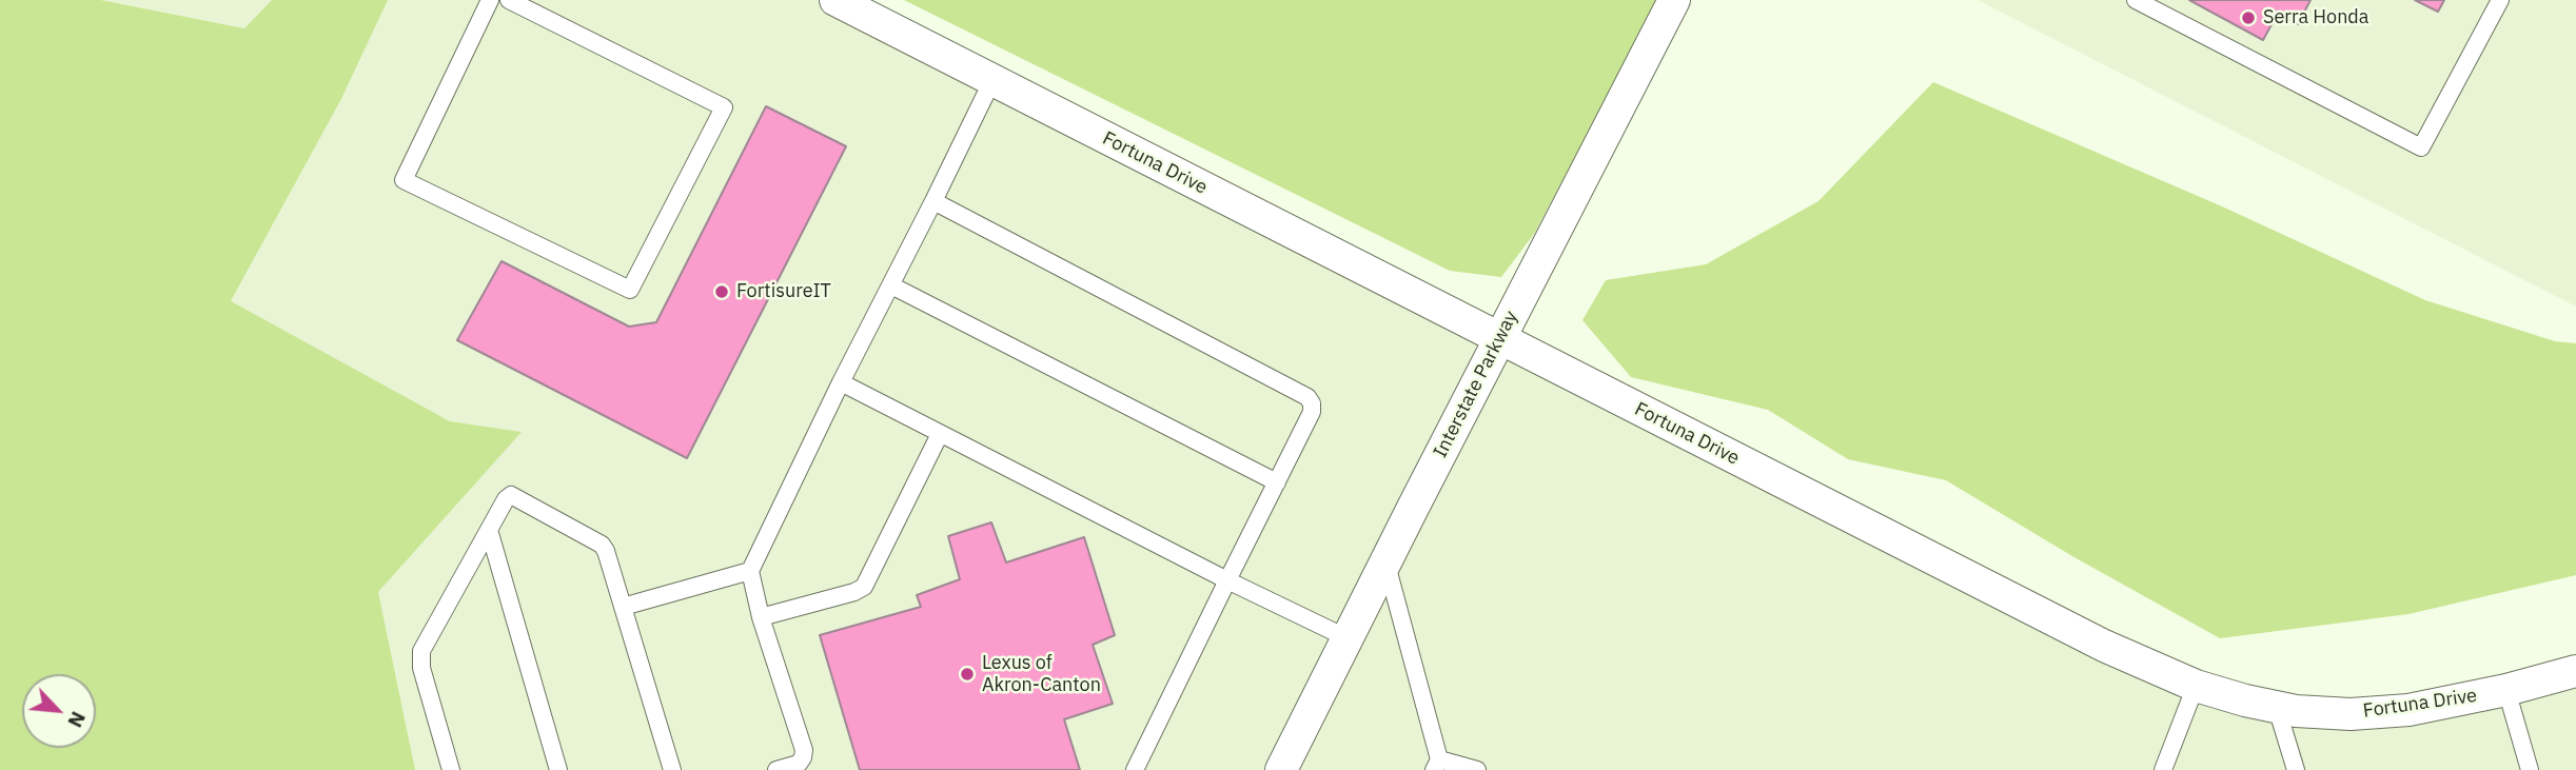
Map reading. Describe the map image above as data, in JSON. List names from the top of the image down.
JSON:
{
  "streets": {
    "street": ["Fortuna Drive", "Interstate Parkway"]
  },
  "crossings": [
    ["Fortuna Drive", "Interstate Parkway"]
  ],
  "places": ["Serra Honda", "FortisureIT", "Lexus of Akron-Canton"],
  "north": "bottom right"
}
